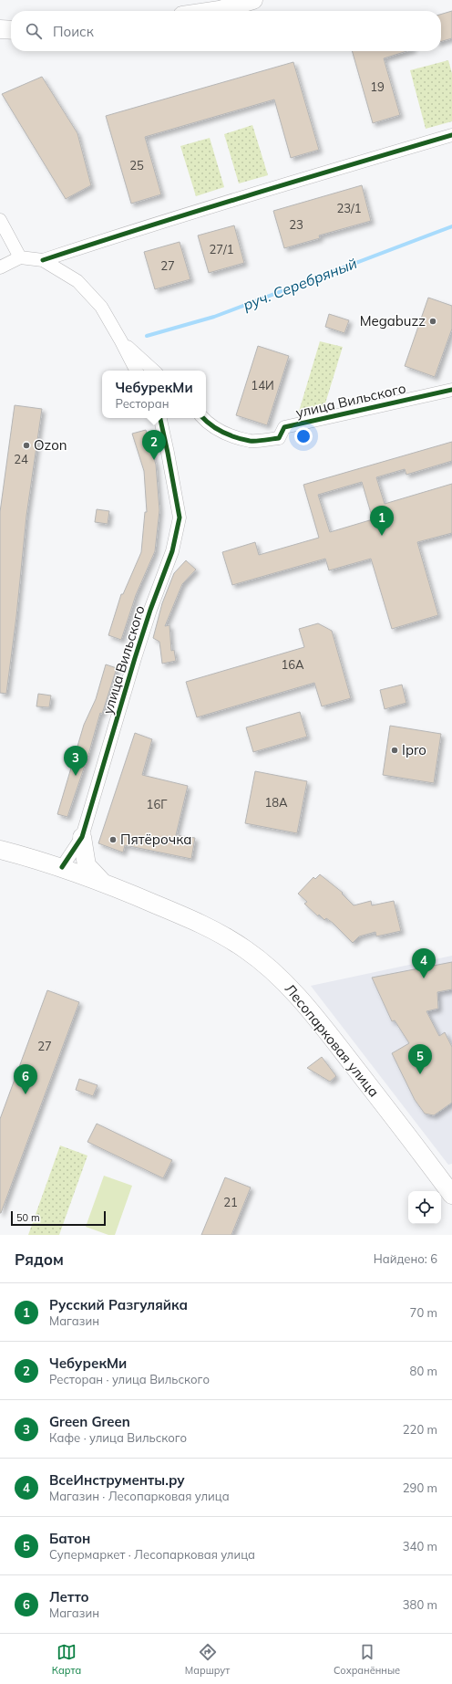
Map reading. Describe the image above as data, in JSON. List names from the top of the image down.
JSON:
{
  "streets": {
    "main road": ["Лесопарковая улица"],
    "street": ["улица Вильского"]
  },
  "crossings": [
    ["улица Вильского", "Лесопарковая улица"]
  ],
  "water": ["руч. Серебряный"],
  "places": [
    "Megabuzz",
    "Ozon",
    "Ipro",
    "Пятёрочка"
  ],
  "house_numbers": [
    "19",
    "25",
    "23/1",
    "23",
    "27/1",
    "27",
    "14И",
    "24",
    "16А",
    "18А",
    "16Г",
    "27",
    "21"
  ],
  "scale_bar": "50 m",
  "page": {
    "search": "Поиск",
    "popup": ["ЧебурекМи", "Ресторан"],
    "pins": [
      "2",
      "1",
      "3",
      "4",
      "5",
      "6"
    ],
    "scale": "50 m",
    "heading": ["Рядом", "Найдено: 6"],
    "list": [
      {
        "mark": "1",
        "name": "Русский Разгуляйка",
        "note": "Магазин",
        "value": "70 m"
      },
      {
        "mark": "2",
        "name": "ЧебурекМи",
        "note": "Ресторан · улица Вильского",
        "value": "80 m"
      },
      {
        "mark": "3",
        "name": "Green Green",
        "note": "Кафе · улица Вильского",
        "value": "220 m"
      },
      {
        "mark": "4",
        "name": "ВсеИнструменты.ру",
        "note": "Магазин · Лесопарковая улица",
        "value": "290 m"
      },
      {
        "mark": "5",
        "name": "Батон",
        "note": "Супермаркет · Лесопарковая улица",
        "value": "340 m"
      },
      {
        "mark": "6",
        "name": "Летто",
        "note": "Магазин",
        "value": "380 m"
      }
    ],
    "nav": ["Карта", "Маршрут", "Сохранённые"]
  }
}
